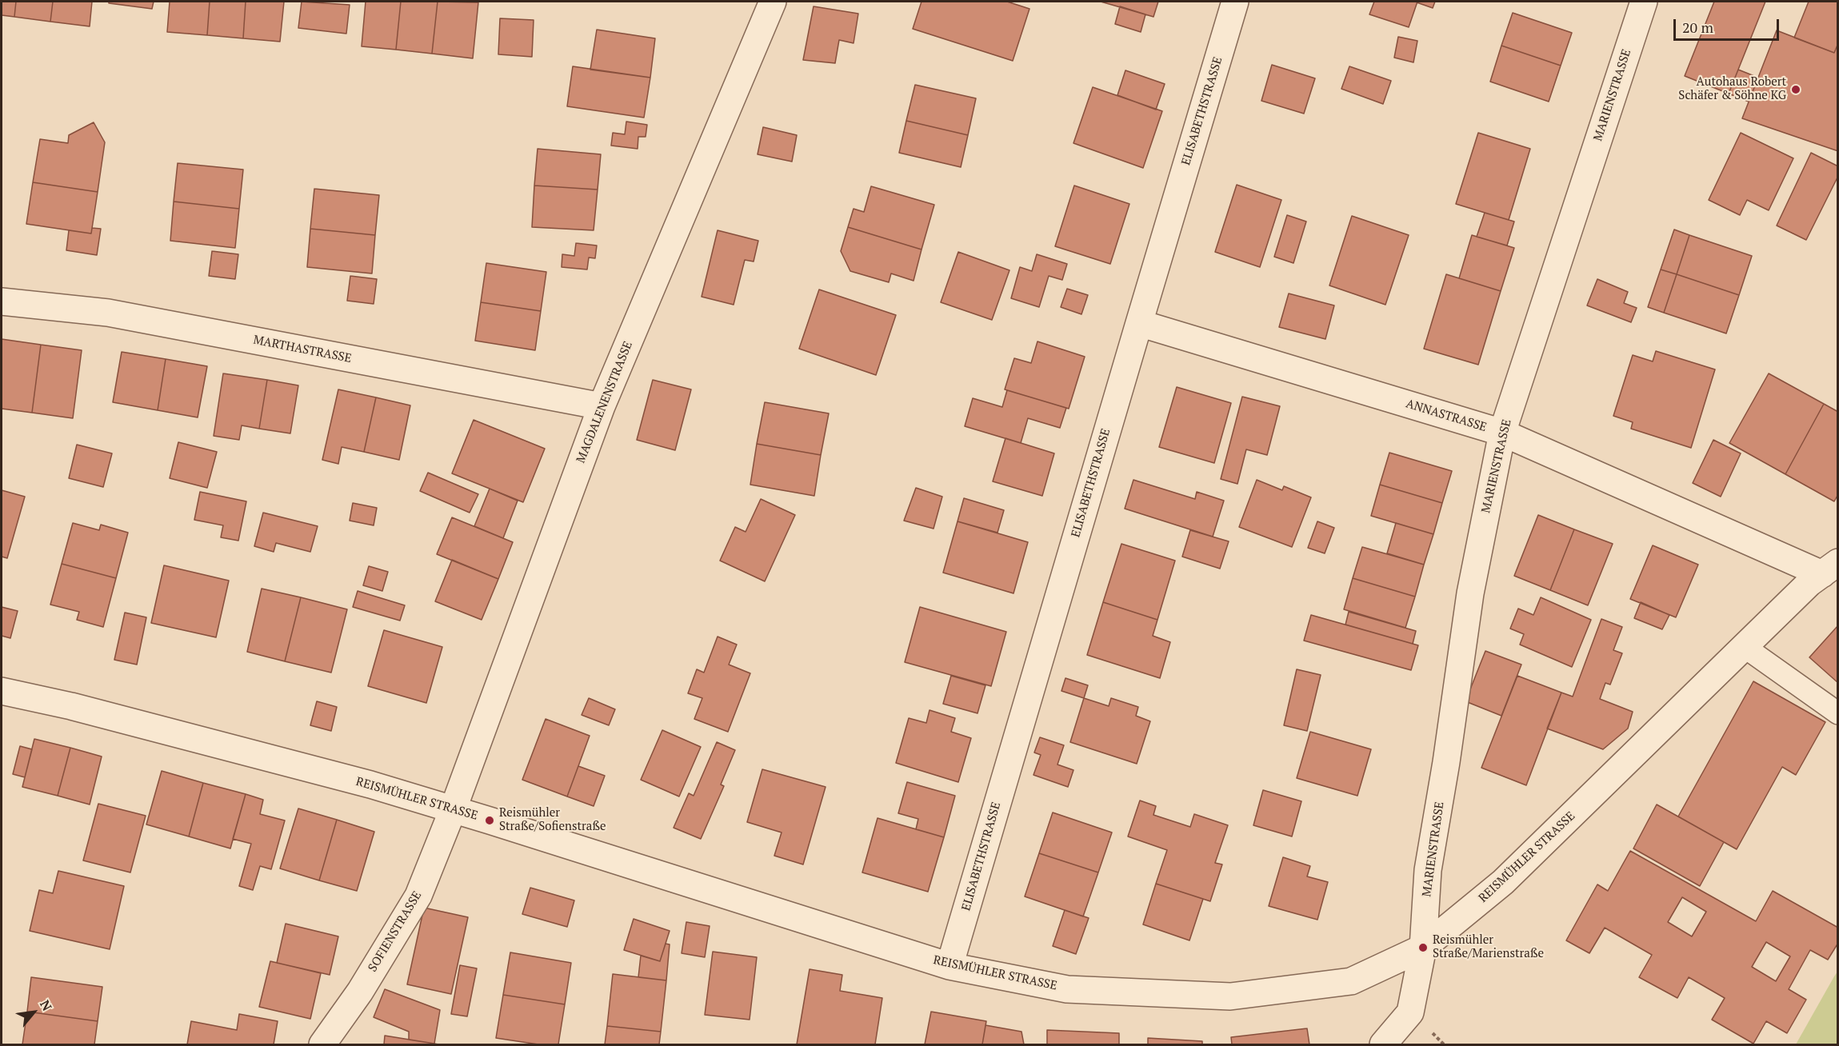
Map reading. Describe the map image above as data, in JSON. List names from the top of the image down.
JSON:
{
  "streets": {
    "street": [
      "MARIENSTRASSE",
      "ELISABETHSTRASSE",
      "MARTHASTRASSE",
      "MAGDALENENSTRASSE",
      "ANNASTRASSE",
      "REISMÜHLER STRASSE",
      "SOFIENSTRASSE"
    ]
  },
  "crossings": [
    ["MARIENSTRASSE", "ANNASTRASSE"],
    ["MARIENSTRASSE", "REISMÜHLER STRASSE"],
    ["ELISABETHSTRASSE", "ANNASTRASSE"],
    ["ELISABETHSTRASSE", "REISMÜHLER STRASSE"],
    ["MARTHASTRASSE", "MAGDALENENSTRASSE"],
    ["MAGDALENENSTRASSE", "REISMÜHLER STRASSE"],
    ["MAGDALENENSTRASSE", "SOFIENSTRASSE"],
    ["ANNASTRASSE", "REISMÜHLER STRASSE"],
    ["REISMÜHLER STRASSE", "SOFIENSTRASSE"]
  ],
  "places": ["Autohaus Robert Schäfer & Söhne KG", "Reismühler Straße/Sofienstraße", "Reismühler Straße/Marienstraße"],
  "scale_bar": "20 m",
  "north": "top right"
}
